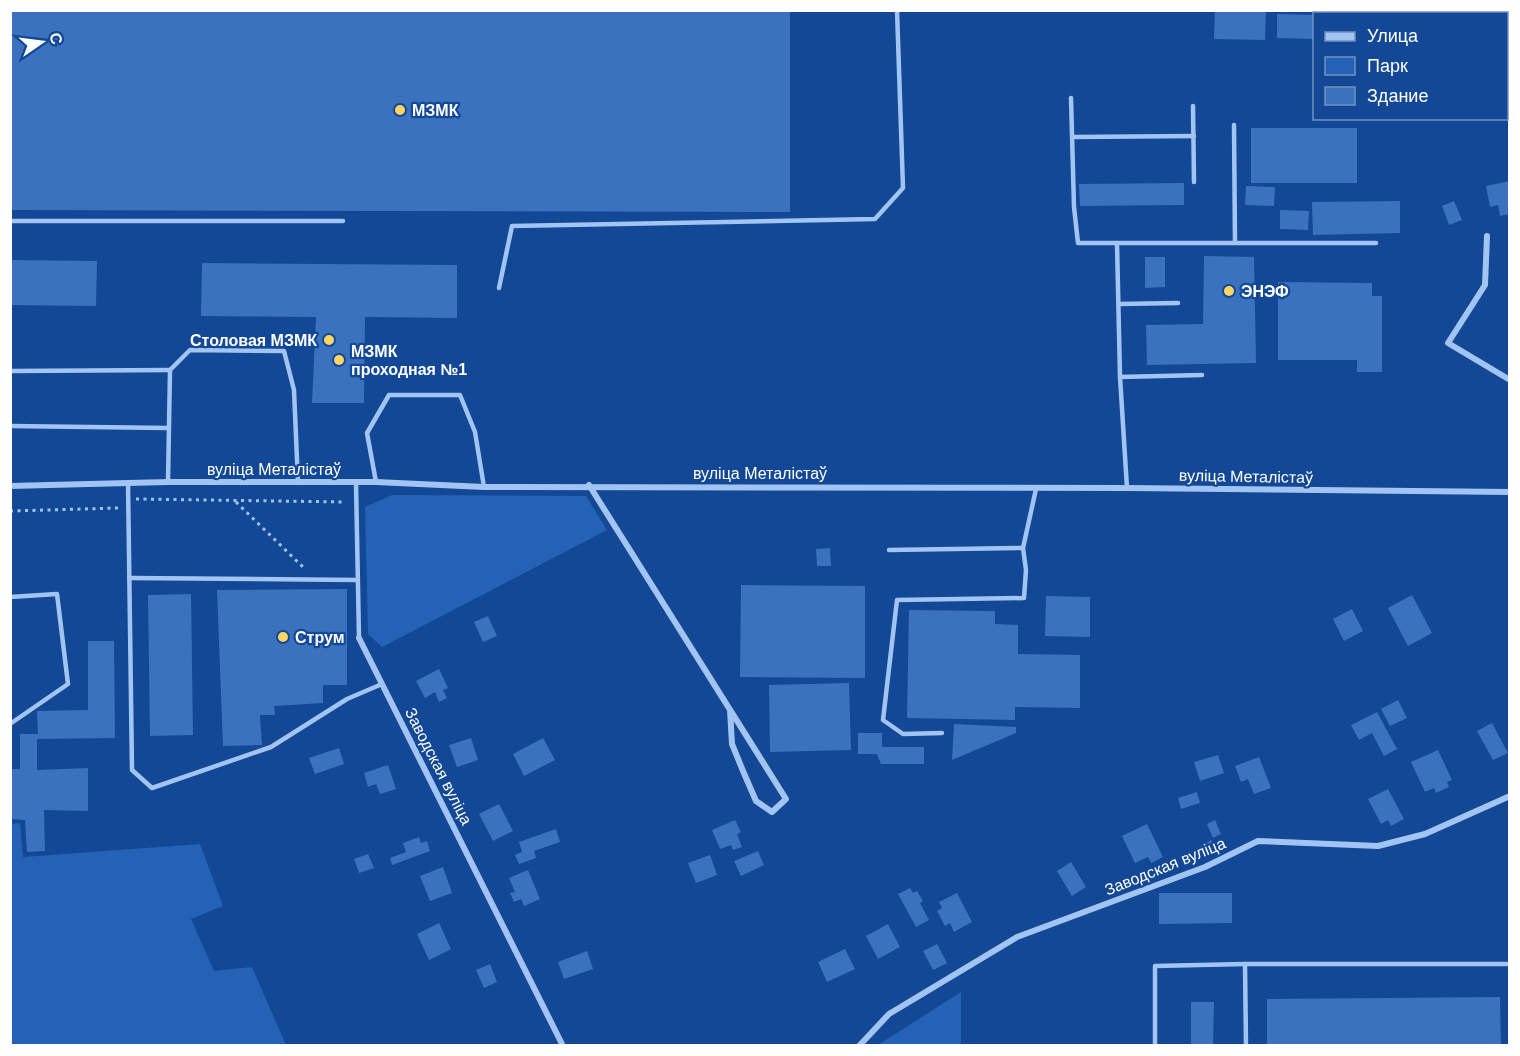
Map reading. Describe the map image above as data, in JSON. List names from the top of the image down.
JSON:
{
  "streets": {
    "street": ["вуліца Металістаў", "Заводская вуліца"]
  },
  "crossings": [
    ["вуліца Металістаў", "Заводская вуліца"]
  ],
  "places": [
    "МЗМК",
    "ЭНЭФ",
    "Столовая МЗМК",
    "МЗМК проходная №1",
    "Струм"
  ],
  "legend": ["Улица", "Парк", "Здание"],
  "north": "right"
}
